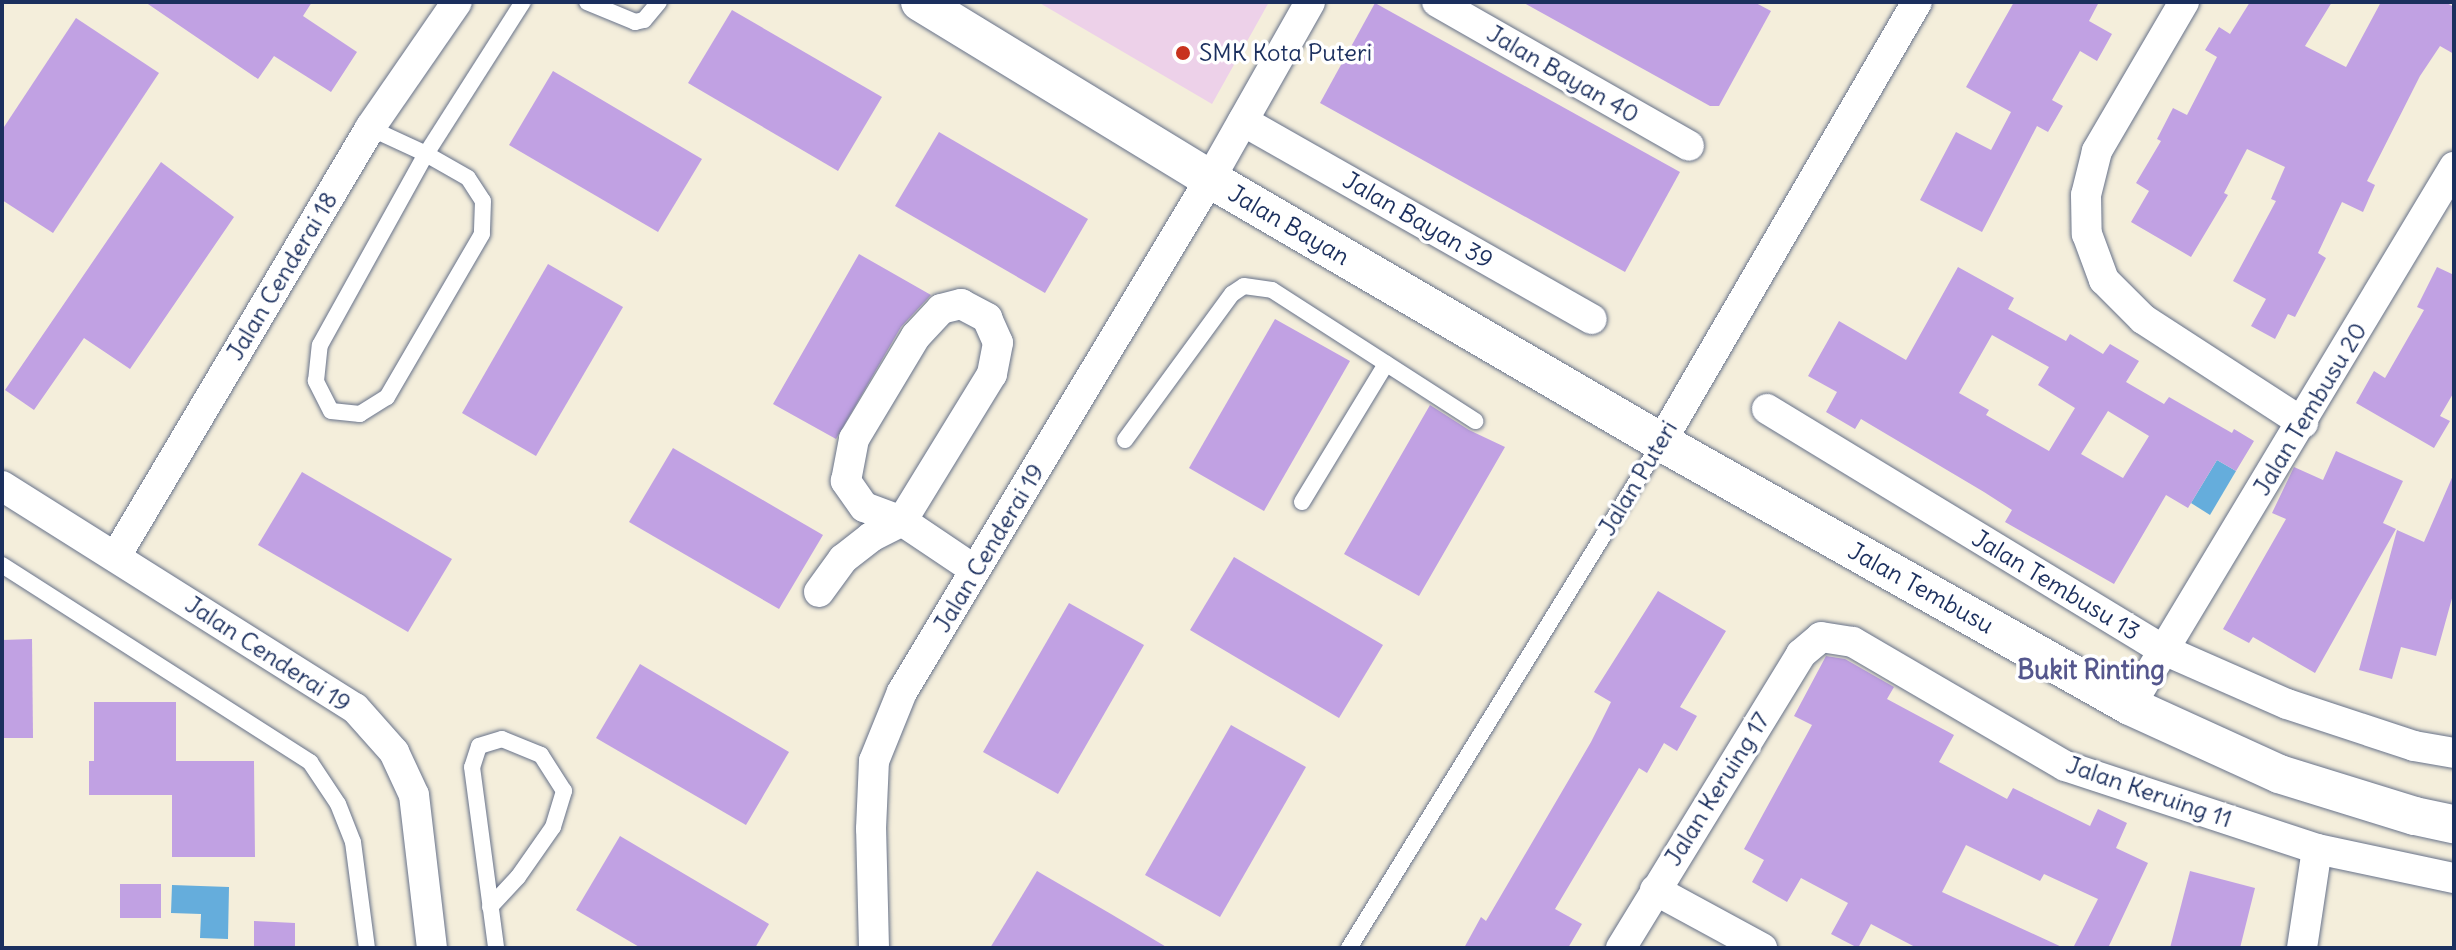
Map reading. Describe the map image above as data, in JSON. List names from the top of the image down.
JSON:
{
  "streets": {
    "street": [
      "Jalan Bayan 40",
      "Jalan Bayan 39",
      "Jalan Bayan",
      "Jalan Cenderai 18",
      "Jalan Tembusu 20",
      "Jalan Puteri",
      "Jalan Cenderai 19",
      "Jalan Tembusu 13",
      "Jalan Tembusu",
      "Jalan Keruing 17",
      "Jalan Keruing 11"
    ]
  },
  "crossings": [
    ["Jalan Bayan 39", "Jalan Cenderai 19"],
    ["Jalan Bayan", "Jalan Puteri"],
    ["Jalan Bayan", "Jalan Cenderai 19"],
    ["Jalan Bayan", "Jalan Tembusu"],
    ["Jalan Cenderai 18", "Jalan Cenderai 19"],
    ["Jalan Tembusu 20", "Jalan Tembusu 13"],
    ["Jalan Tembusu 20", "Jalan Tembusu"],
    ["Jalan Puteri", "Jalan Tembusu"],
    ["Jalan Keruing 17", "Jalan Keruing 11"]
  ],
  "districts": ["Bukit Rinting"],
  "places": ["SMK Kota Puteri"]
}
